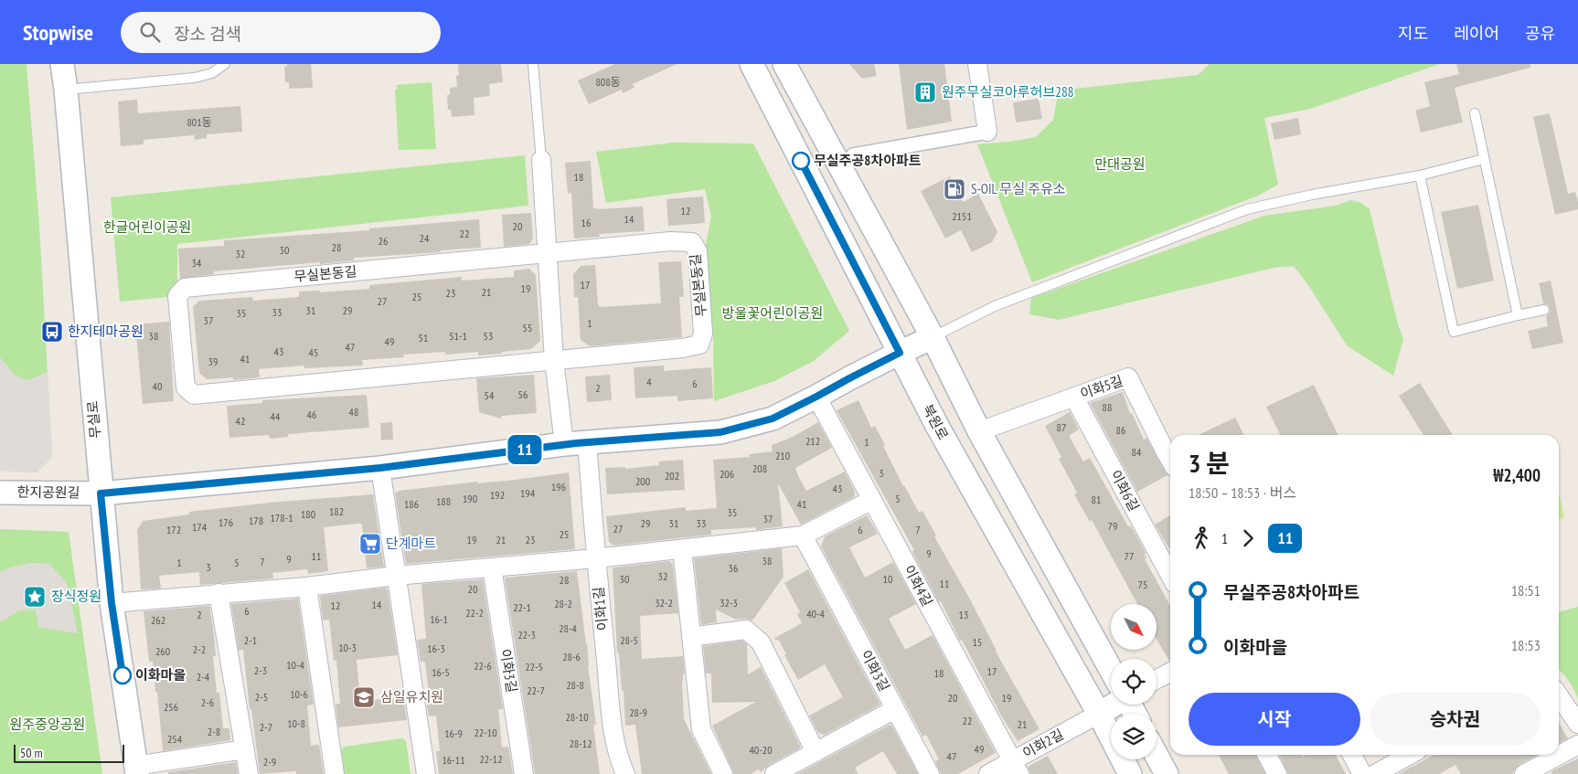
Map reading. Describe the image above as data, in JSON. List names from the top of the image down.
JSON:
{
  "streets": {
    "street": [
      "무실본동길",
      "이화5길",
      "무실로",
      "북원로",
      "이화6길",
      "한지공원길",
      "이화4길",
      "이화1길",
      "이화3길",
      "이화2길"
    ]
  },
  "crossings": [
    ["이화5길", "이화6길"],
    ["무실로", "한지공원길"],
    ["북원로", "한지공원길"],
    ["북원로", "이화2길"],
    ["한지공원길", "이화4길"],
    ["한지공원길", "이화1길"],
    ["이화4길", "이화2길"]
  ],
  "parks": [
    "만대공원",
    "한글어린이공원",
    "방울꽃어린이공원",
    "원주중앙공원"
  ],
  "places": {
    "building": ["원주무실코아루허브288"],
    "other": ["무실주공8차아파트", "이화마을"],
    "fuel station": ["S-OIL 무실 주유소"],
    "bus stop": ["한지테마공원"],
    "supermarket": ["단계마트"],
    "place": ["장식정원"],
    "school or university": ["삼일유치원"]
  },
  "lines": ["bus line 11"],
  "house_numbers": [
    "808동",
    "801동",
    "18",
    "12",
    "2151",
    "14",
    "16",
    "20",
    "22",
    "24",
    "26",
    "28",
    "30",
    "32",
    "34",
    "17",
    "19",
    "21",
    "23",
    "25",
    "27",
    "31",
    "29",
    "33",
    "35",
    "37",
    "1",
    "55",
    "38",
    "51-1",
    "53",
    "51",
    "49",
    "47",
    "43",
    "45",
    "41",
    "39",
    "4",
    "6",
    "40",
    "2",
    "56",
    "54",
    "88",
    "48",
    "46",
    "44",
    "42",
    "87",
    "86",
    "212",
    "1",
    "84",
    "210",
    "208",
    "3",
    "206",
    "202",
    "200",
    "196",
    "43",
    "194",
    "192",
    "190",
    "5",
    "81",
    "188",
    "186",
    "41",
    "182",
    "35",
    "180",
    "178-1",
    "37",
    "178",
    "176",
    "29",
    "31",
    "33",
    "79",
    "174",
    "27",
    "172",
    "6",
    "7",
    "25",
    "19",
    "21",
    "23",
    "9",
    "11",
    "77",
    "9",
    "38",
    "7",
    "1",
    "5",
    "3",
    "36",
    "32",
    "30",
    "10",
    "28",
    "11",
    "75",
    "20",
    "32-2",
    "32-3",
    "28-2",
    "14",
    "12",
    "22-1",
    "6",
    "22-2",
    "40-4",
    "2",
    "13",
    "16-1",
    "262",
    "28-4",
    "22-3",
    "2-1",
    "28-5",
    "15",
    "10-3",
    "16-3",
    "2-2",
    "260",
    "28-6",
    "10-4",
    "22-6",
    "22-5",
    "2-3",
    "17",
    "16-5",
    "18",
    "2-4",
    "28-8",
    "22-7",
    "10-6",
    "2-5",
    "20",
    "19",
    "2-6",
    "256",
    "28-9",
    "28-10",
    "22",
    "10-8",
    "21",
    "2-7",
    "2-8",
    "22-10",
    "16-9",
    "254",
    "28-12",
    "49",
    "40-20",
    "47",
    "22-12",
    "16-11",
    "2-9"
  ],
  "scale_bar": "50 m",
  "north": "bottom right",
  "page": {
    "header": "Stopwise",
    "search": "장소 검색",
    "nav": ["지도", "레이어", "공유"],
    "on_map": "11",
    "heading": ["3 분", "18:50 – 18:53 · 버스", "₩2,400"],
    "legs": ["1", "11"],
    "list": [
      {
        "name": "무실주공8차아파트",
        "value": "18:51"
      },
      {
        "name": "이화마을",
        "value": "18:53"
      }
    ],
    "buttons": ["시작", "승차권"],
    "scale": "50 m"
  }
}
